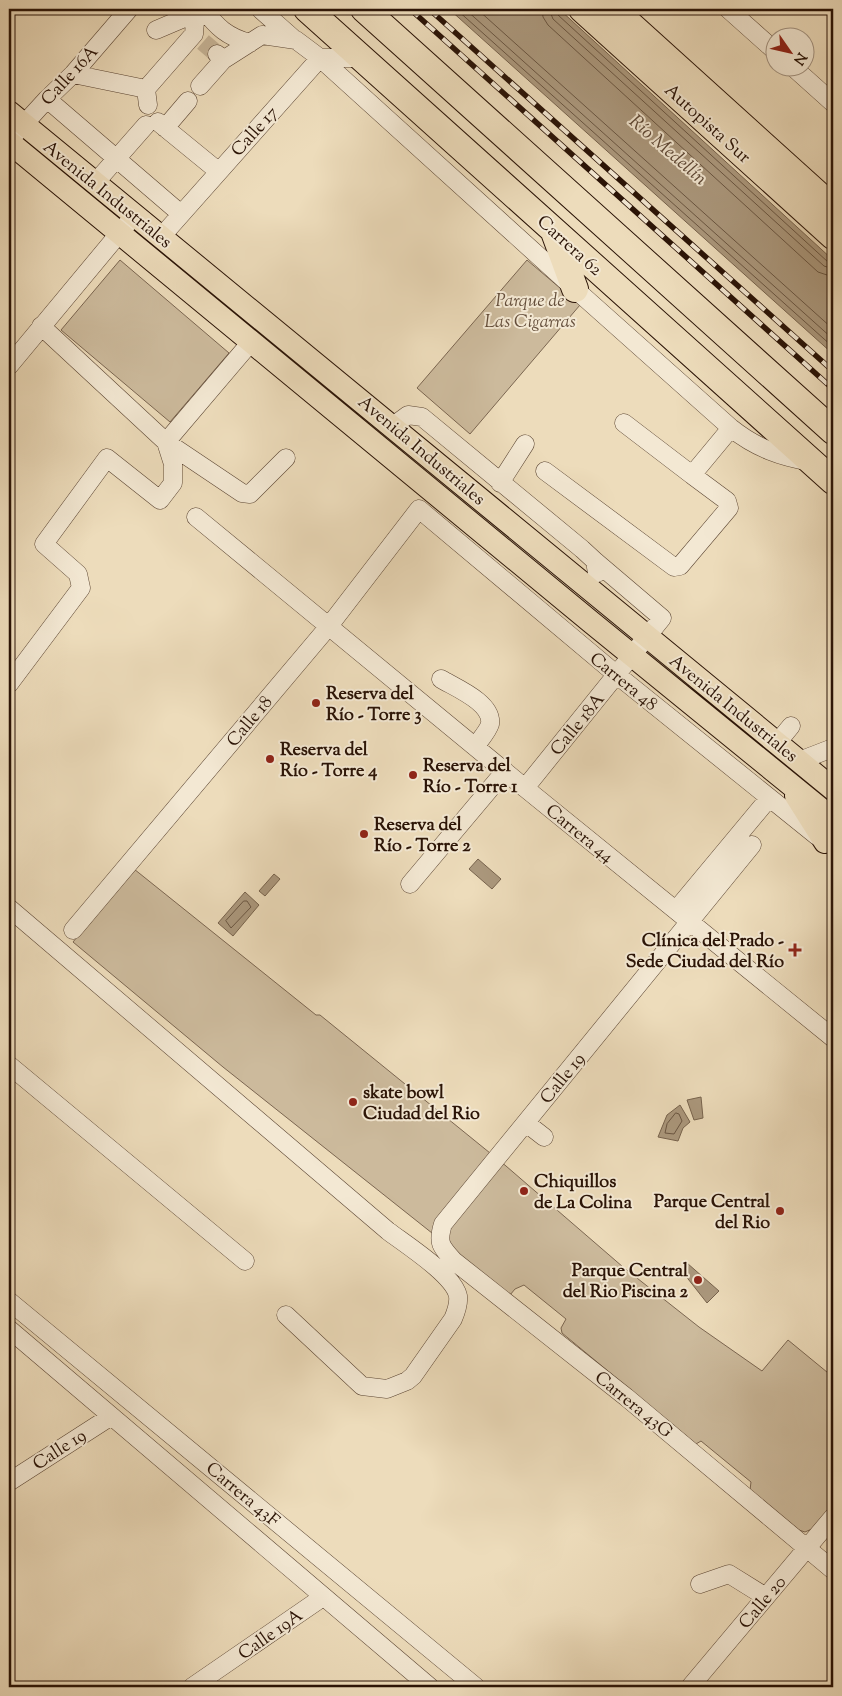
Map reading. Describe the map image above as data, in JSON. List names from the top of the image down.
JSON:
{
  "streets": {
    "highway": ["Autopista Sur", "Carrera 62"],
    "main road": ["Avenida Industriales"],
    "street": [
      "Calle 16A",
      "Calle 17",
      "Carrera 48",
      "Calle 18",
      "Calle 18A",
      "Carrera 44",
      "Calle 19",
      "Carrera 43G",
      "Carrera 43F",
      "Calle 20",
      "Calle 19A"
    ]
  },
  "crossings": [
    ["Calle 16A", "Avenida Industriales"],
    ["Calle 17", "Avenida Industriales"],
    ["Avenida Industriales", "Calle 18A"],
    ["Carrera 48", "Calle 18"],
    ["Carrera 48", "Calle 18A"],
    ["Calle 18", "Carrera 44"],
    ["Calle 18A", "Carrera 44"],
    ["Carrera 44", "Calle 19"],
    ["Calle 19", "Carrera 43G"],
    ["Calle 19", "Carrera 43F"],
    ["Carrera 43G", "Calle 20"],
    ["Carrera 43F", "Calle 19A"]
  ],
  "water": ["Río Medellín"],
  "parks": ["Parque de Las Cigarras"],
  "places": {
    "other": [
      "Reserva del Río - Torre 3",
      "Reserva del Río - Torre 4",
      "Reserva del Río - Torre 1",
      "Reserva del Río - Torre 2",
      "skate bowl Ciudad del Rio",
      "Chiquillos de La Colina",
      "Parque Central del Rio",
      "Parque Central del Rio Piscina 2"
    ],
    "health": ["Clínica del Prado - Sede Ciudad del Río"]
  },
  "north": "bottom right"
}
